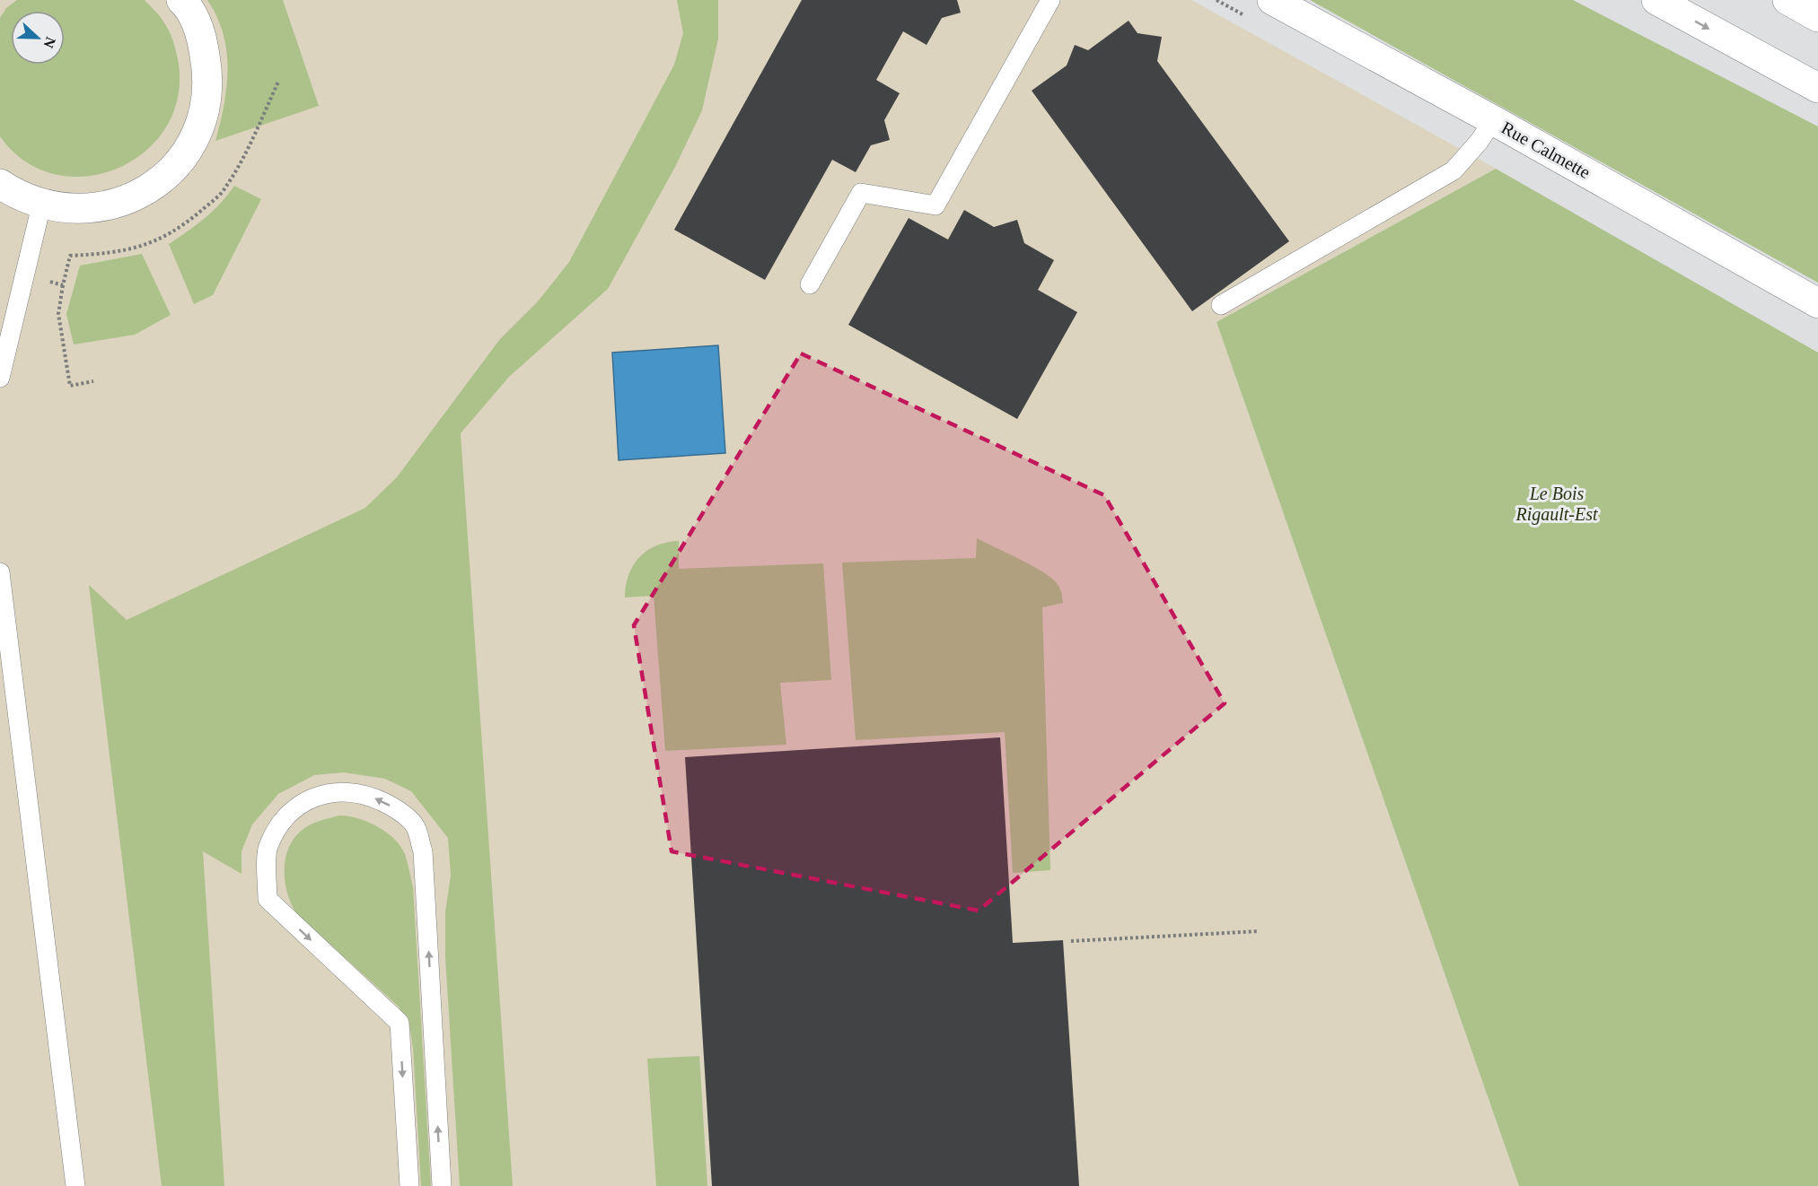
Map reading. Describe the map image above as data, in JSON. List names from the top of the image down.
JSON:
{
  "streets": {
    "main road": ["Rue Calmette"]
  },
  "parks": ["Le Bois Rigault-Est"],
  "north": "right"
}
